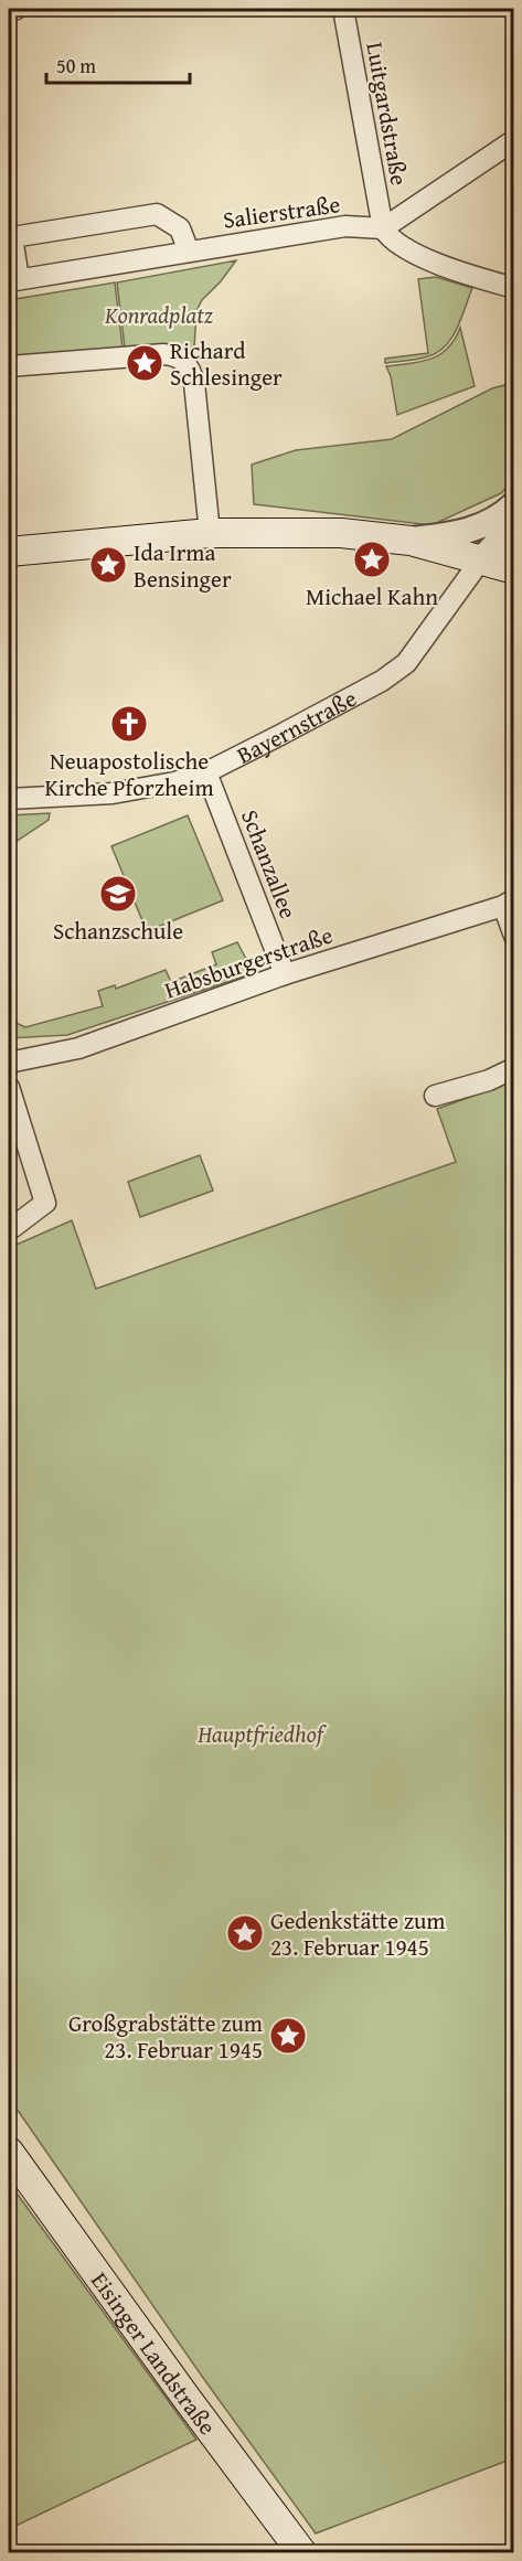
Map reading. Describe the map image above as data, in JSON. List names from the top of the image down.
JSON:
{
  "streets": {
    "main road": ["Eisinger Landstraße"],
    "street": [
      "Luitgardstraße",
      "Salierstraße",
      "Bayernstraße",
      "Schanzallee",
      "Habsburgerstraße"
    ]
  },
  "crossings": [
    ["Luitgardstraße", "Salierstraße"],
    ["Bayernstraße", "Schanzallee"],
    ["Schanzallee", "Habsburgerstraße"]
  ],
  "parks": ["Konradplatz", "Hauptfriedhof"],
  "places": {
    "place": [
      "Richard Schlesinger",
      "Michael Kahn",
      "Ida Irma Bensinger",
      "Gedenkstätte zum 23. Februar 1945",
      "Großgrabstätte zum 23. Februar 1945"
    ],
    "church": ["Neuapostolische Kirche Pforzheim"],
    "school or university": ["Schanzschule"]
  },
  "scale_bar": "50 m"
}
